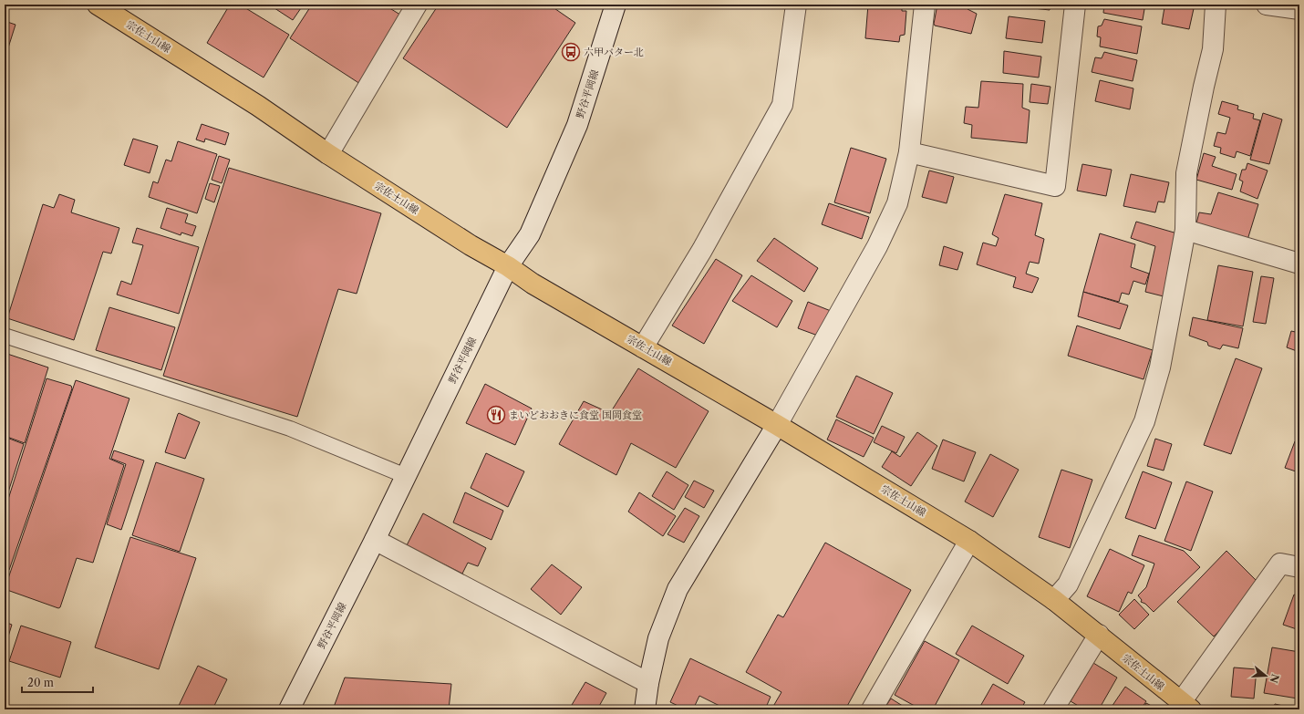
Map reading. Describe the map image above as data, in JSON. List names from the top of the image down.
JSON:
{
  "streets": {
    "main road": ["宗佐土山線"],
    "street": ["野谷平岡線"]
  },
  "crossings": [
    ["宗佐土山線", "野谷平岡線"]
  ],
  "places": {
    "bus stop": ["六甲バター北"],
    "restaurant": ["まいどおおきに食堂 国岡食堂"]
  },
  "scale_bar": "20 m",
  "north": "right"
}
